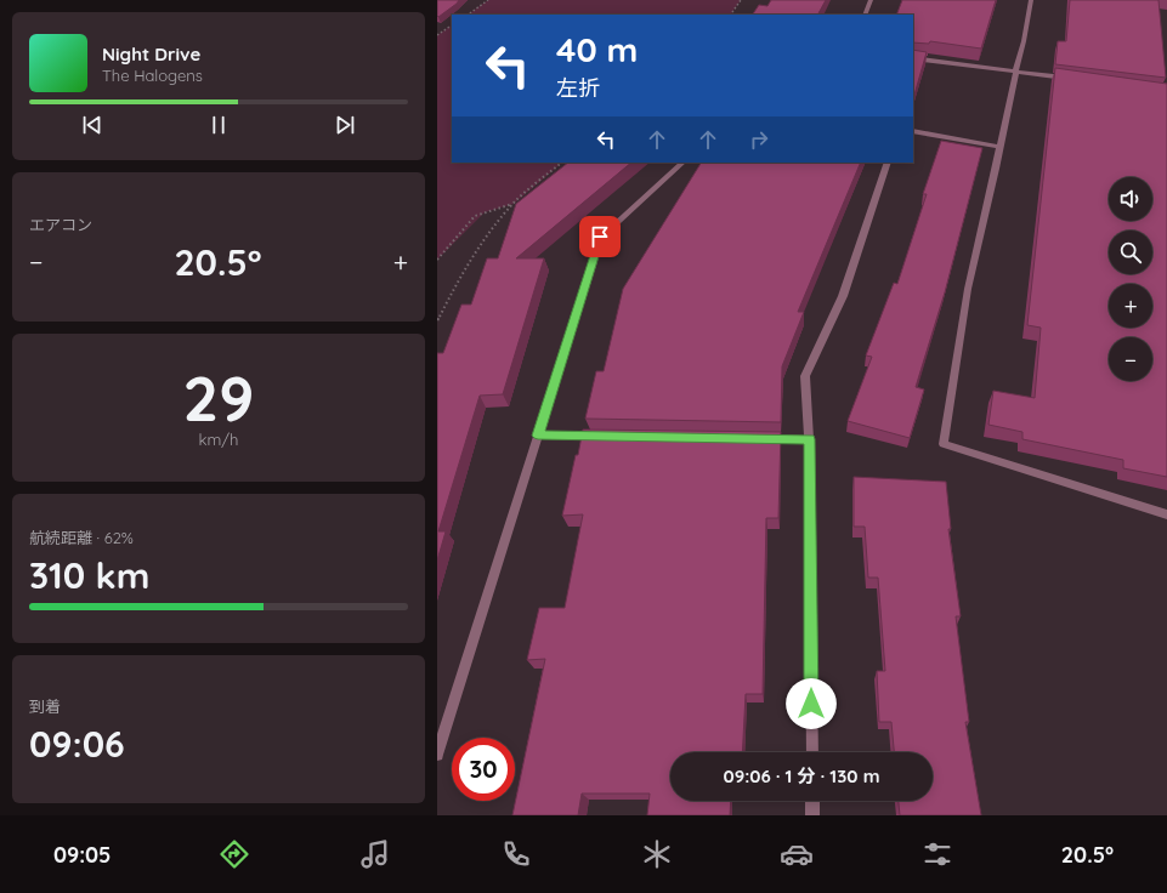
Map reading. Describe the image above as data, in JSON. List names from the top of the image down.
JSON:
{
  "page": {
    "turn": ["40 m", "左折"],
    "song": ["Night Drive", "The Halogens"],
    "tile": [
      "エアコン",
      ["29", "km/h"],
      ["航続距離 · 62%", "310 km"],
      ["到着", "09:06"]
    ],
    "map_buttons": ["+", "−"],
    "heat": ["−", "20.5°", "+"],
    "limit": "30",
    "trip": "09:06 · 1 分 · 130 m",
    "tabs": ["09:05", "20.5°"]
  }
}
